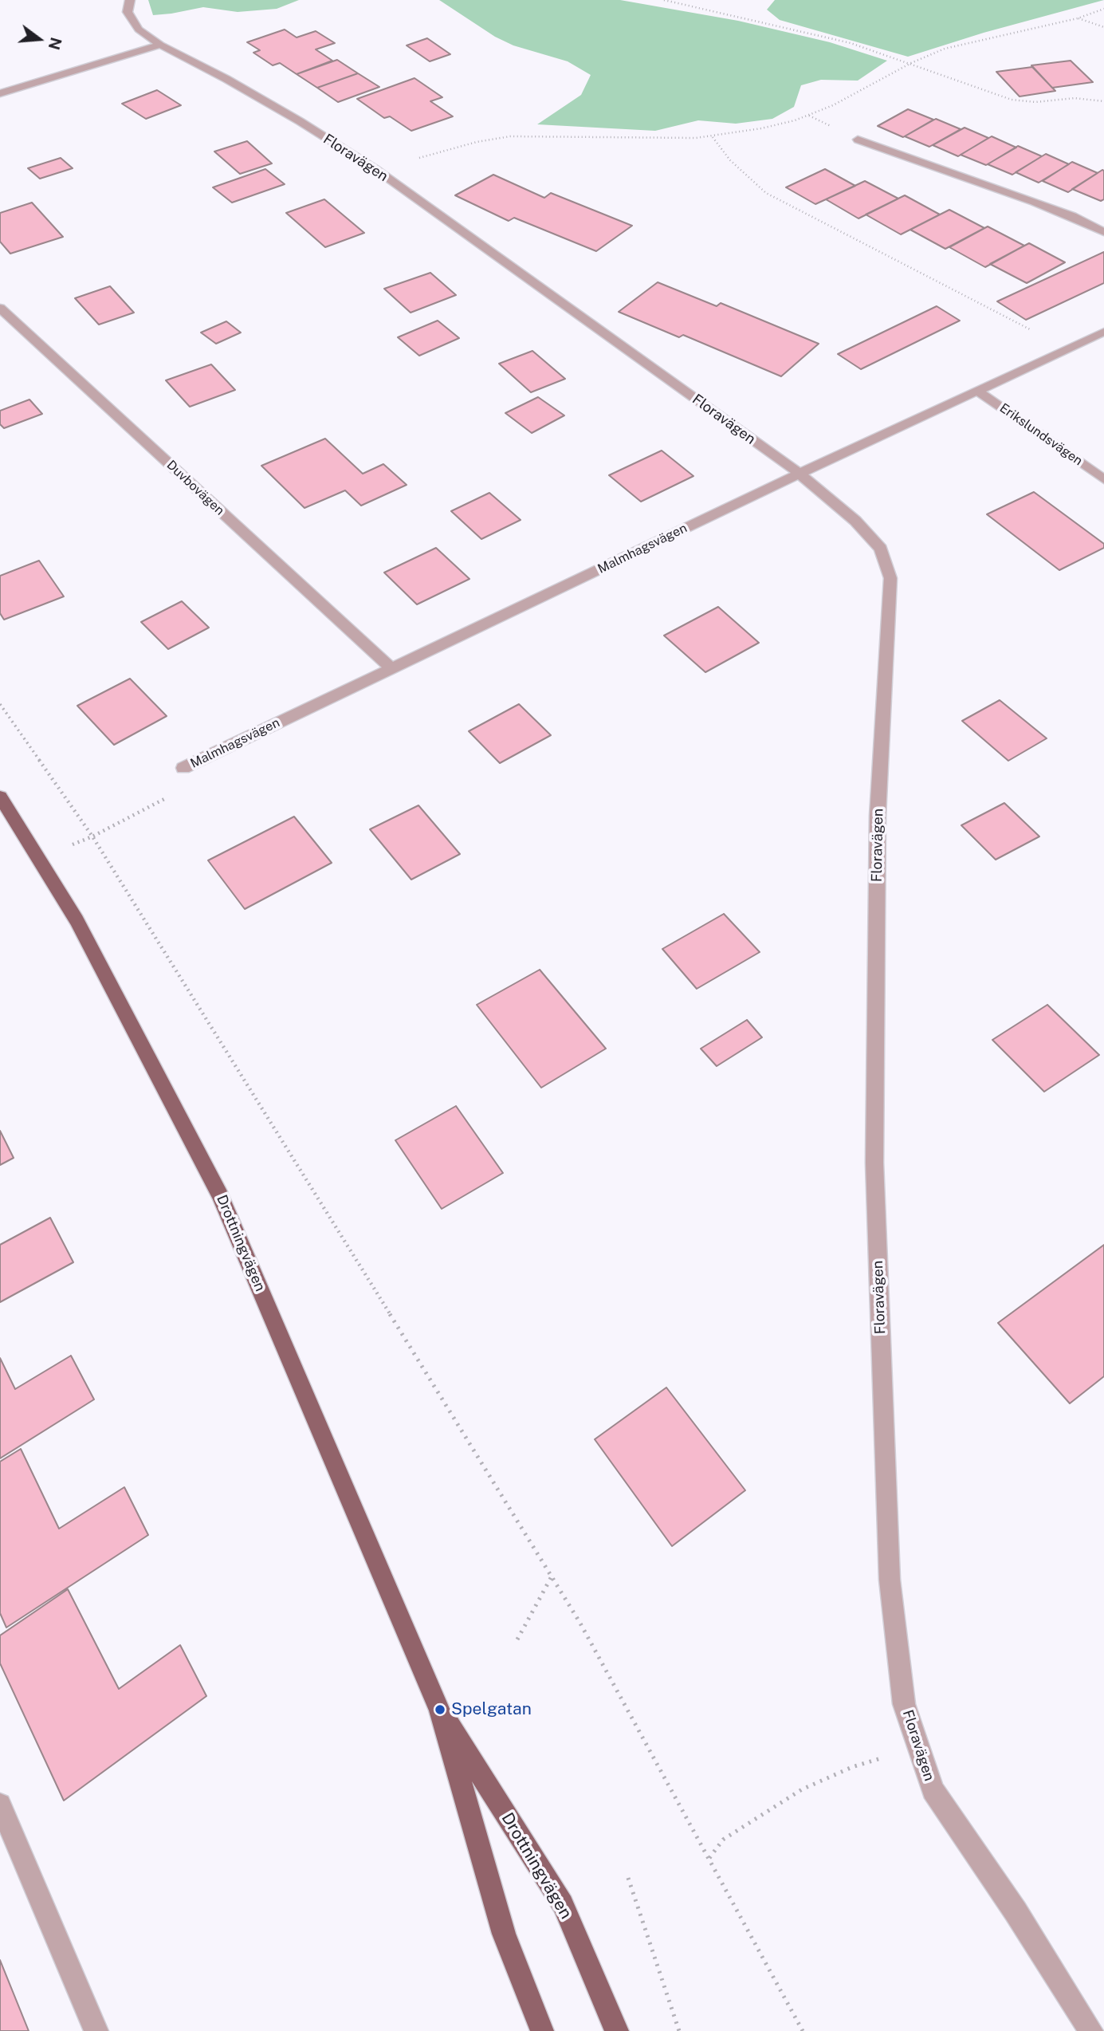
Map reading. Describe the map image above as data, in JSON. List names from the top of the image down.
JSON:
{
  "streets": {
    "main road": ["Drottningvägen"],
    "street": [
      "Floravägen",
      "Erikslundsvägen",
      "Duvbovägen",
      "Malmhagsvägen"
    ]
  },
  "crossings": [
    ["Floravägen", "Malmhagsvägen"],
    ["Erikslundsvägen", "Malmhagsvägen"],
    ["Duvbovägen", "Malmhagsvägen"]
  ],
  "places": ["Spelgatan"],
  "north": "right"
}
